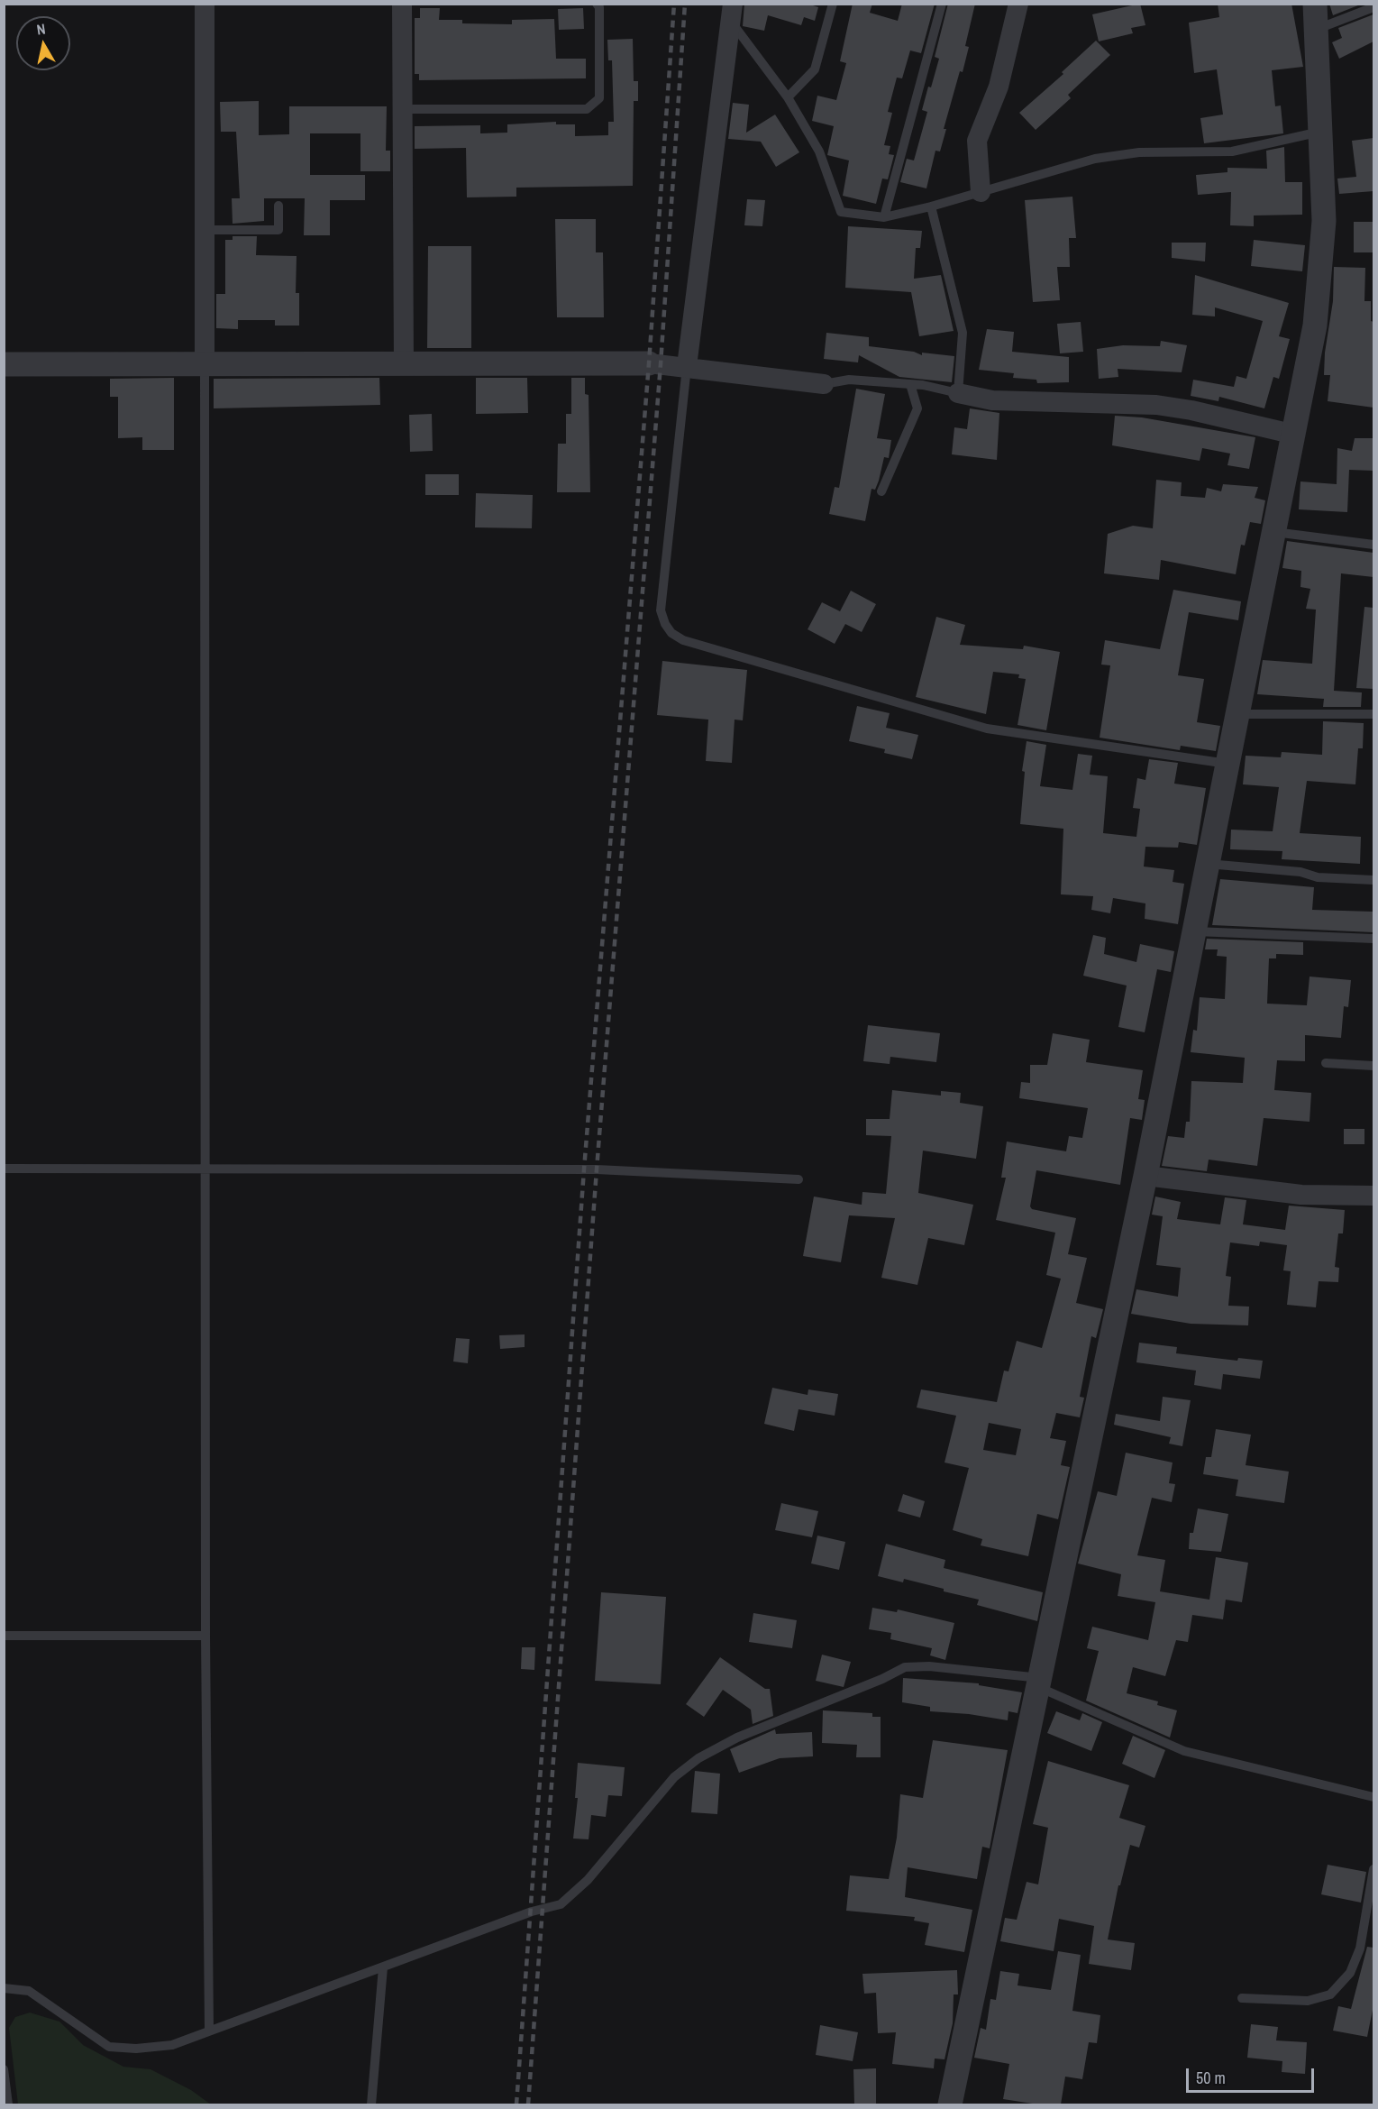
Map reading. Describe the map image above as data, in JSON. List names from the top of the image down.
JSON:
{
  "scale_bar": "50 m",
  "north": "top"
}
